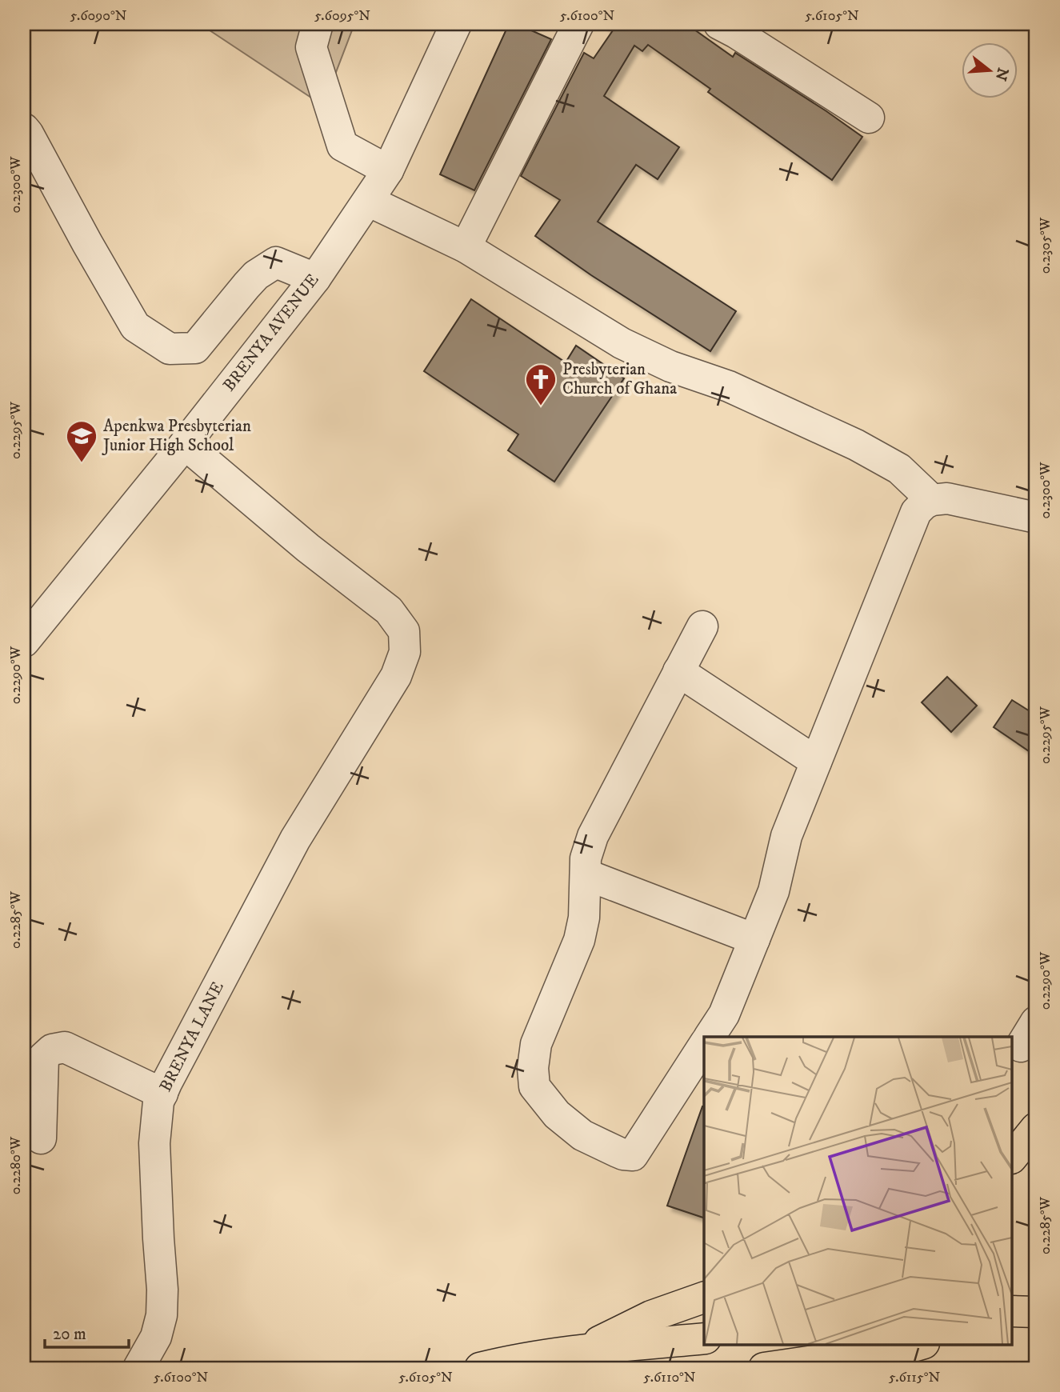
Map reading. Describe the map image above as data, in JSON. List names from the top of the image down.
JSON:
{
  "streets": {
    "street": ["BRENYA AVENUE", "BRENYA LANE"]
  },
  "crossings": [
    ["BRENYA AVENUE", "BRENYA LANE"]
  ],
  "places": {
    "church": ["Presbyterian Church of Ghana"],
    "school or university": ["Apenkwa Presbyterian Junior High School"]
  },
  "scale_bar": "20 m",
  "north": "right",
  "coordinates": [
    "5.6090°N",
    "5.6095°N",
    "5.6100°N",
    "5.6105°N",
    "0.2300°W",
    "0.2305°W",
    "0.2295°W",
    "0.2290°W",
    "0.2285°W",
    "0.2280°W",
    "5.6110°N",
    "5.6115°N"
  ]
}
